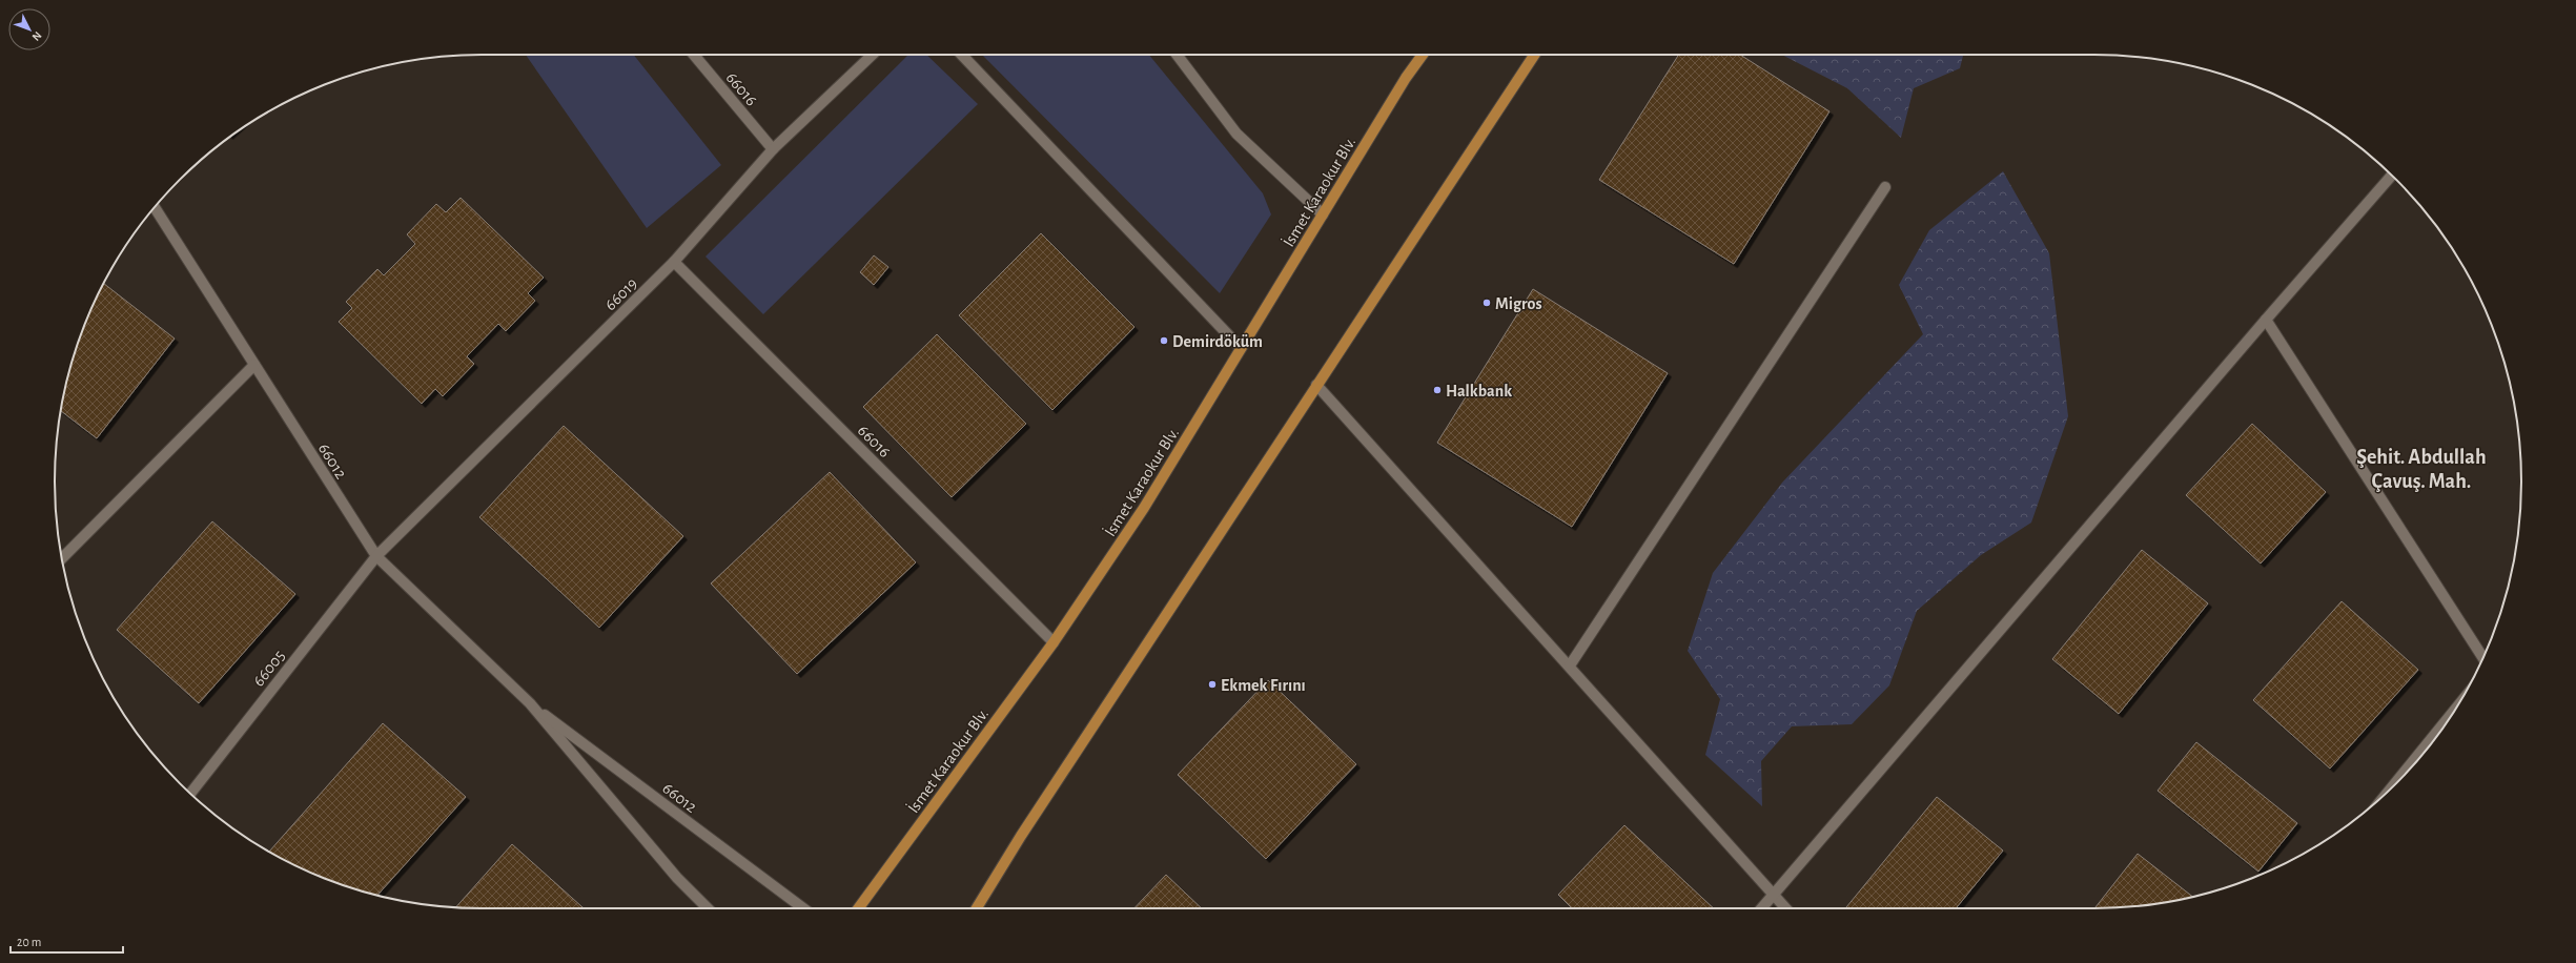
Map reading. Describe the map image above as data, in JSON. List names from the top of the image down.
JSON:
{
  "streets": {
    "main road": ["İsmet Karaokur Blv."],
    "street": [
      "66016",
      "66019",
      "66012",
      "66005"
    ]
  },
  "crossings": [
    ["66016", "İsmet Karaokur Blv."],
    ["66016", "66019"],
    ["66019", "66012"],
    ["66019", "66005"],
    ["66012", "66005"]
  ],
  "districts": ["Şehit. Abdullah Çavuş. Mah."],
  "places": [
    "Migros",
    "Demirdöküm",
    "Halkbank",
    "Ekmek Fırını"
  ],
  "scale_bar": "20 m",
  "north": "bottom right"
}
